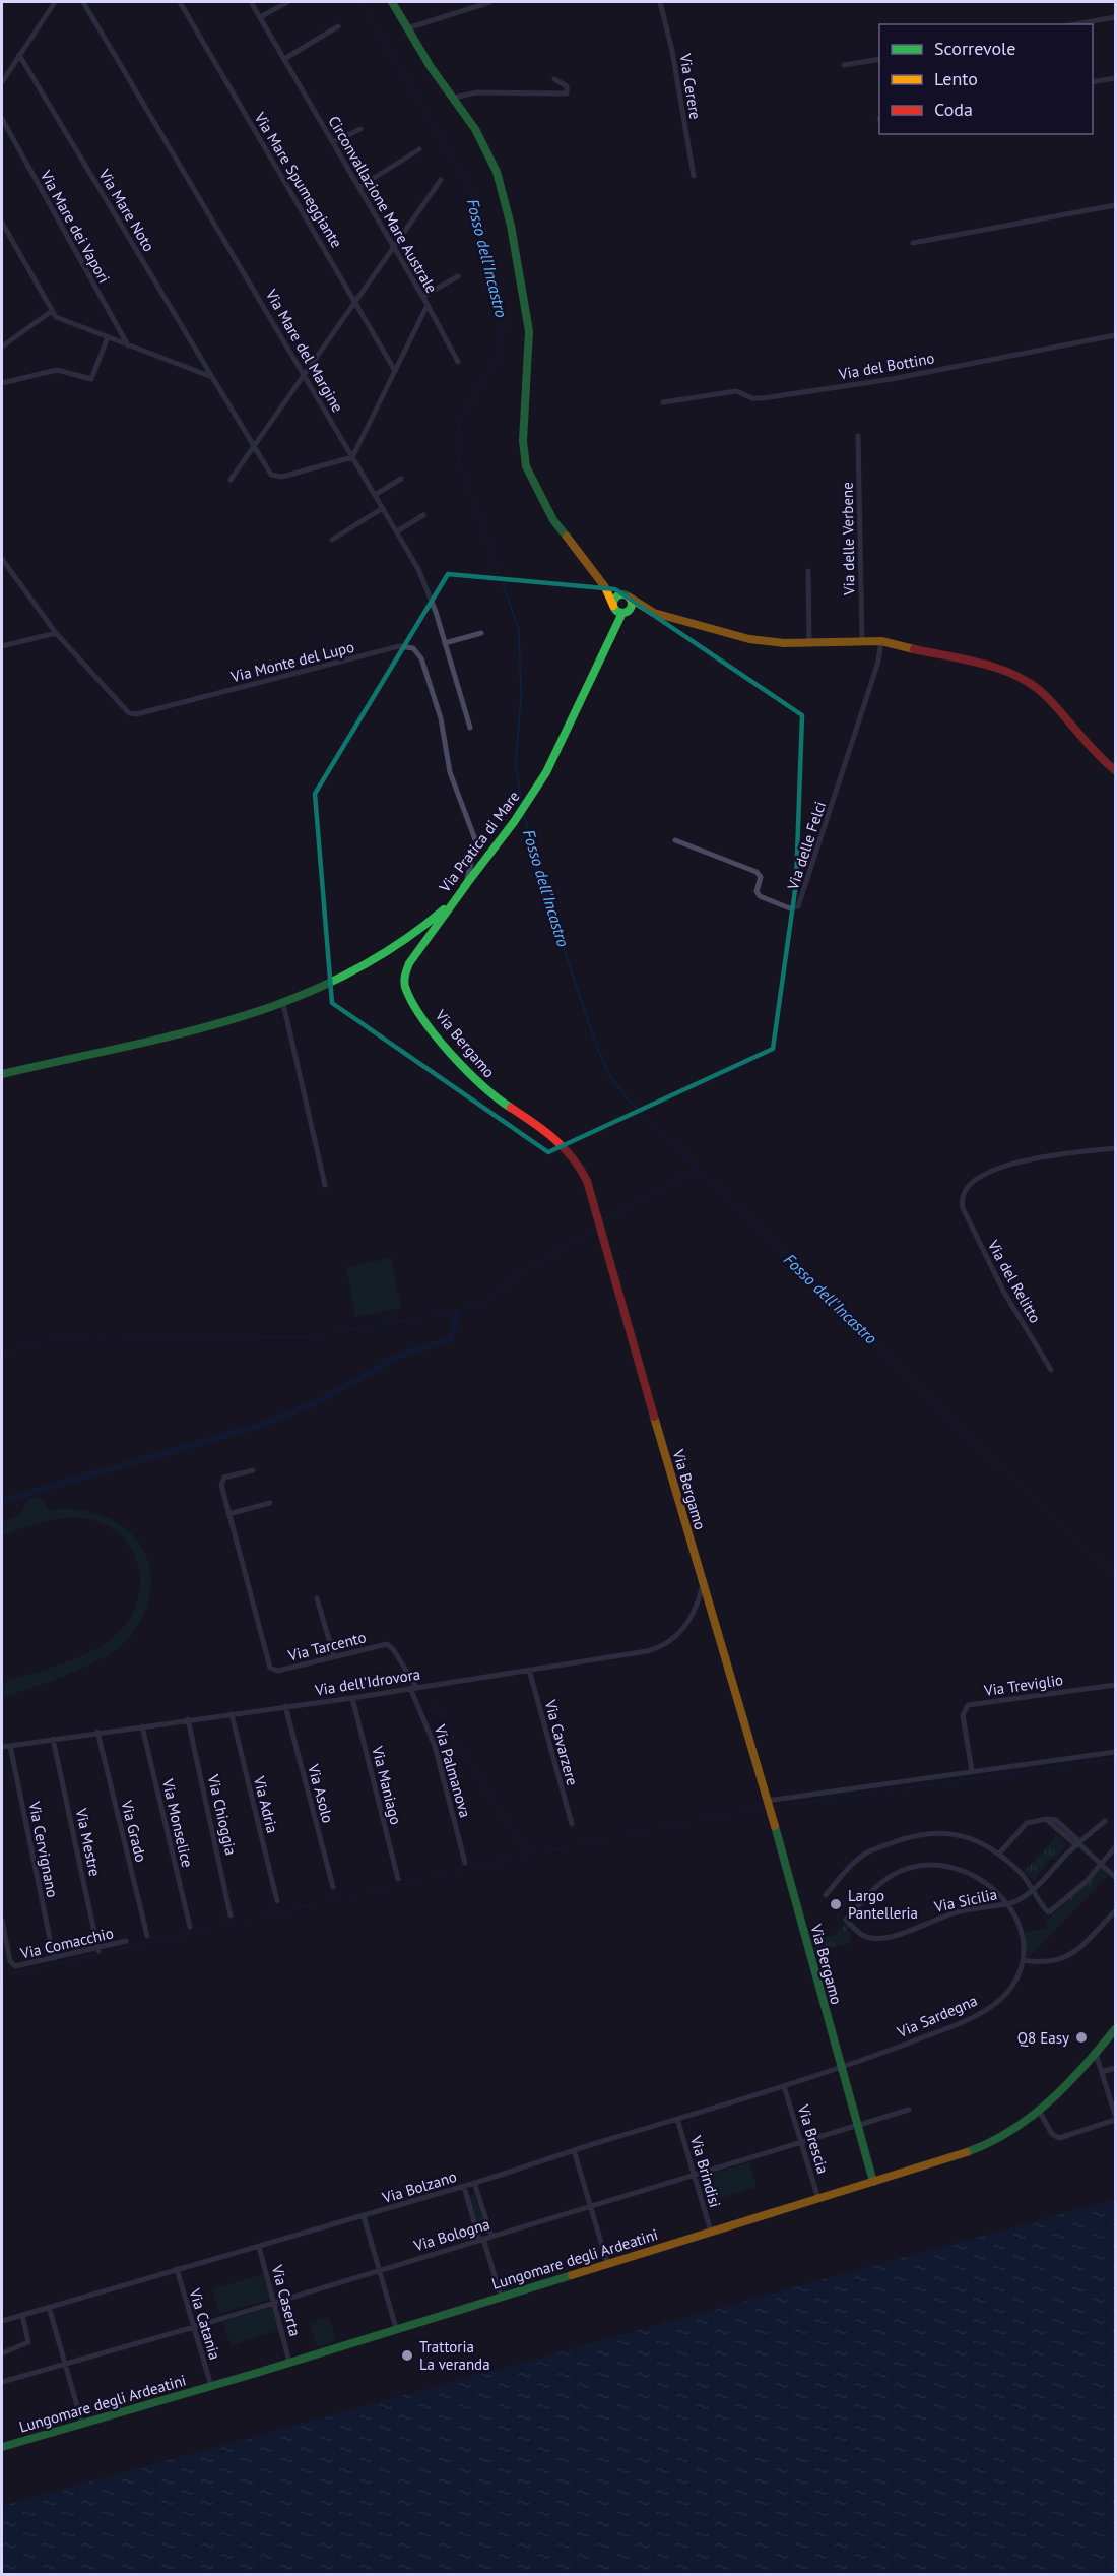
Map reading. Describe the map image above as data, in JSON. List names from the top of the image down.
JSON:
{
  "streets": {
    "main road": ["Via Pratica di Mare", "Via Bergamo", "Lungomare degli Ardeatini"],
    "street": [
      "Via Cerere",
      "Via Mare Spumeggiante",
      "Circonvallazione Mare Australe",
      "Via Mare Noto",
      "Via Mare dei Vapori",
      "Via Mare del Margine",
      "Via del Bottino",
      "Via delle Verbene",
      "Via Monte del Lupo",
      "Via delle Felci",
      "Via del Relitto",
      "Via Tarcento",
      "Via dell'Idrovora",
      "Via Treviglio",
      "Via Cavarzere",
      "Via Palmanova",
      "Via Maniago",
      "Via Asolo",
      "Via Adria",
      "Via Chioggia",
      "Via Monselice",
      "Via Grado",
      "Via Mestre",
      "Via Cervignano",
      "Via Sicilia",
      "Via Comacchio",
      "Via Sardegna",
      "Via Brescia",
      "Via Brindisi",
      "Via Bolzano",
      "Via Bologna",
      "Via Caserta",
      "Via Catania"
    ]
  },
  "crossings": [
    ["Via Mare Spumeggiante", "Circonvallazione Mare Australe"],
    ["Circonvallazione Mare Australe", "Via Mare del Margine"],
    ["Via Monte del Lupo", "Via Pratica di Mare"],
    ["Via Monte del Lupo", "Via Bergamo"],
    ["Via Pratica di Mare", "Via Bergamo"],
    ["Via Bergamo", "Via dell'Idrovora"],
    ["Via Bergamo", "Via Sardegna"],
    ["Via Bergamo", "Via Bolzano"],
    ["Via Bergamo", "Via Bologna"],
    ["Via Bergamo", "Lungomare degli Ardeatini"],
    ["Via Tarcento", "Via dell'Idrovora"],
    ["Via Tarcento", "Via Palmanova"],
    ["Via dell'Idrovora", "Via Cavarzere"],
    ["Via dell'Idrovora", "Via Palmanova"],
    ["Via dell'Idrovora", "Via Maniago"],
    ["Via dell'Idrovora", "Via Asolo"],
    ["Via dell'Idrovora", "Via Adria"],
    ["Via dell'Idrovora", "Via Chioggia"],
    ["Via dell'Idrovora", "Via Monselice"],
    ["Via dell'Idrovora", "Via Grado"],
    ["Via dell'Idrovora", "Via Mestre"],
    ["Via dell'Idrovora", "Via Cervignano"],
    ["Via Mestre", "Via Comacchio"],
    ["Via Cervignano", "Via Comacchio"],
    ["Via Sardegna", "Via Bolzano"],
    ["Via Brescia", "Via Bolzano"],
    ["Via Brescia", "Via Bologna"],
    ["Via Brescia", "Lungomare degli Ardeatini"],
    ["Via Brindisi", "Via Bolzano"],
    ["Via Brindisi", "Via Bologna"],
    ["Via Brindisi", "Lungomare degli Ardeatini"],
    ["Via Bolzano", "Via Caserta"],
    ["Via Bolzano", "Via Catania"],
    ["Via Bologna", "Via Caserta"],
    ["Via Bologna", "Via Catania"],
    ["Lungomare degli Ardeatini", "Via Caserta"],
    ["Lungomare degli Ardeatini", "Via Catania"]
  ],
  "water": ["Fosso dell'Incastro"],
  "places": ["Largo Pantelleria", "Q8 Easy", "Trattoria La veranda"],
  "legend": ["Scorrevole", "Lento", "Coda"]
}
